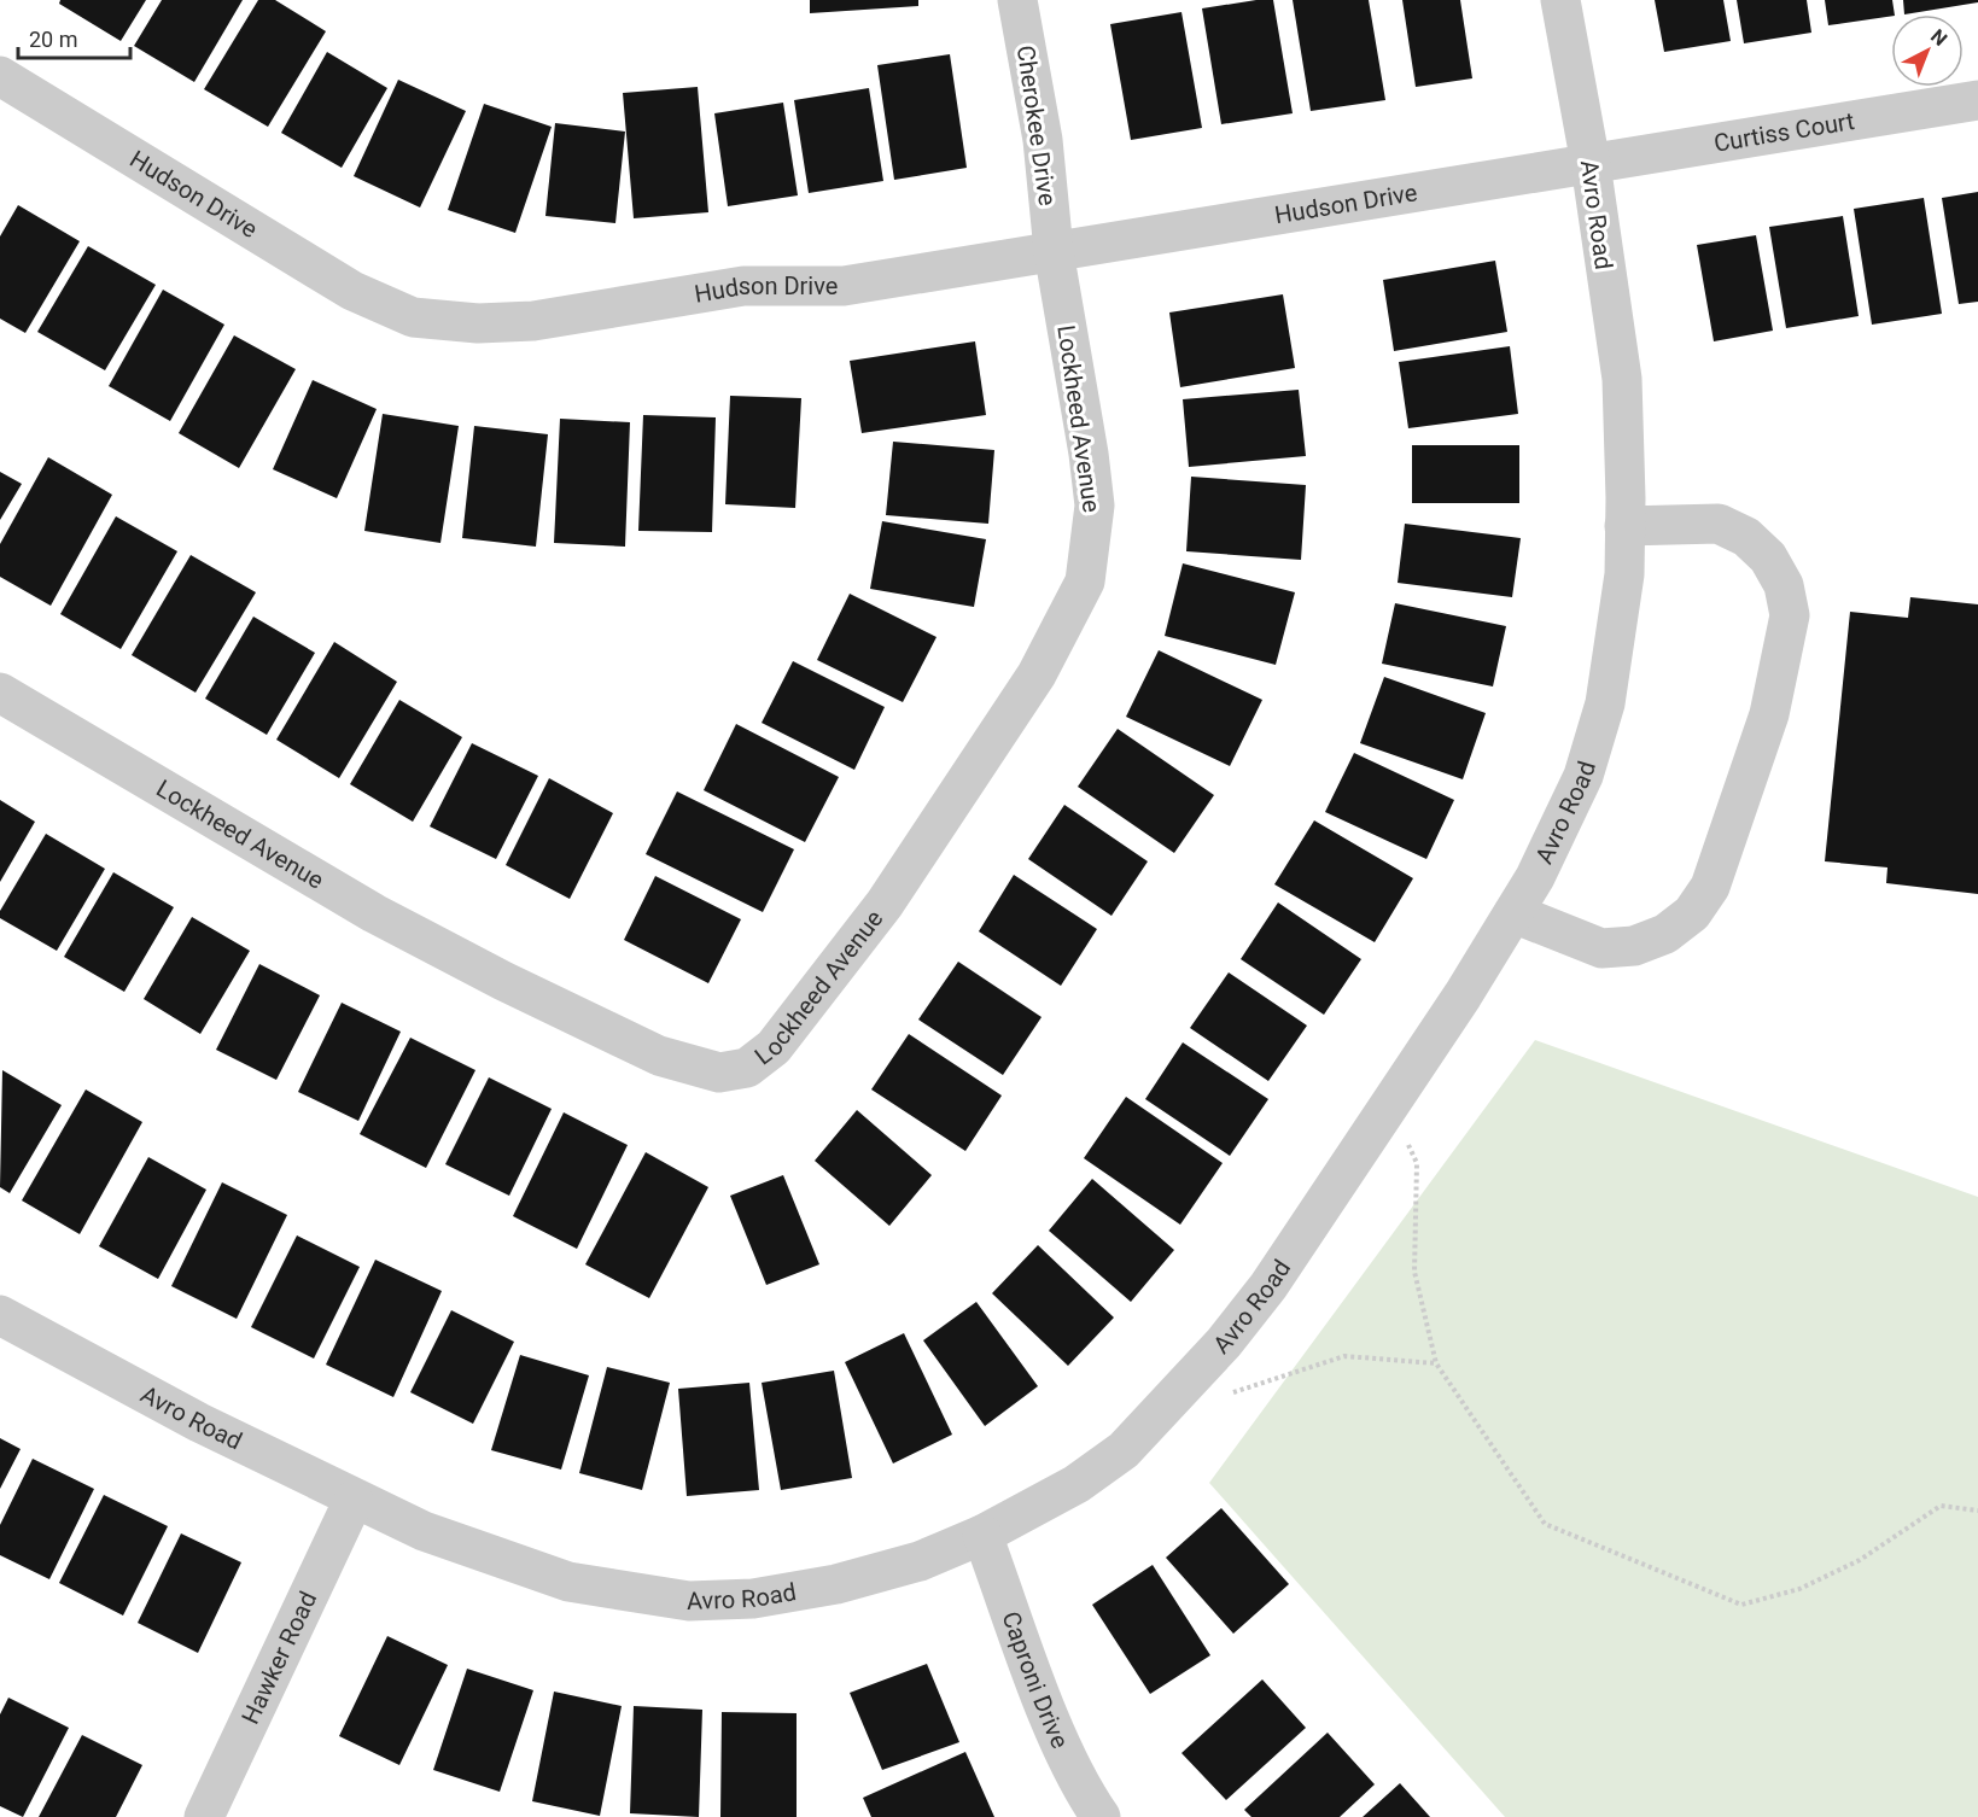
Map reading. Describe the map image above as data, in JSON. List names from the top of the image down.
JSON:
{
  "streets": {
    "street": [
      "Cherokee Drive",
      "Curtiss Court",
      "Hudson Drive",
      "Avro Road",
      "Lockheed Avenue",
      "Hawker Road",
      "Caproni Drive"
    ]
  },
  "crossings": [
    ["Cherokee Drive", "Hudson Drive"],
    ["Cherokee Drive", "Lockheed Avenue"],
    ["Curtiss Court", "Hudson Drive"],
    ["Curtiss Court", "Avro Road"],
    ["Hudson Drive", "Avro Road"],
    ["Hudson Drive", "Lockheed Avenue"],
    ["Avro Road", "Hawker Road"],
    ["Avro Road", "Caproni Drive"]
  ],
  "scale_bar": "20 m",
  "north": "top right"
}
